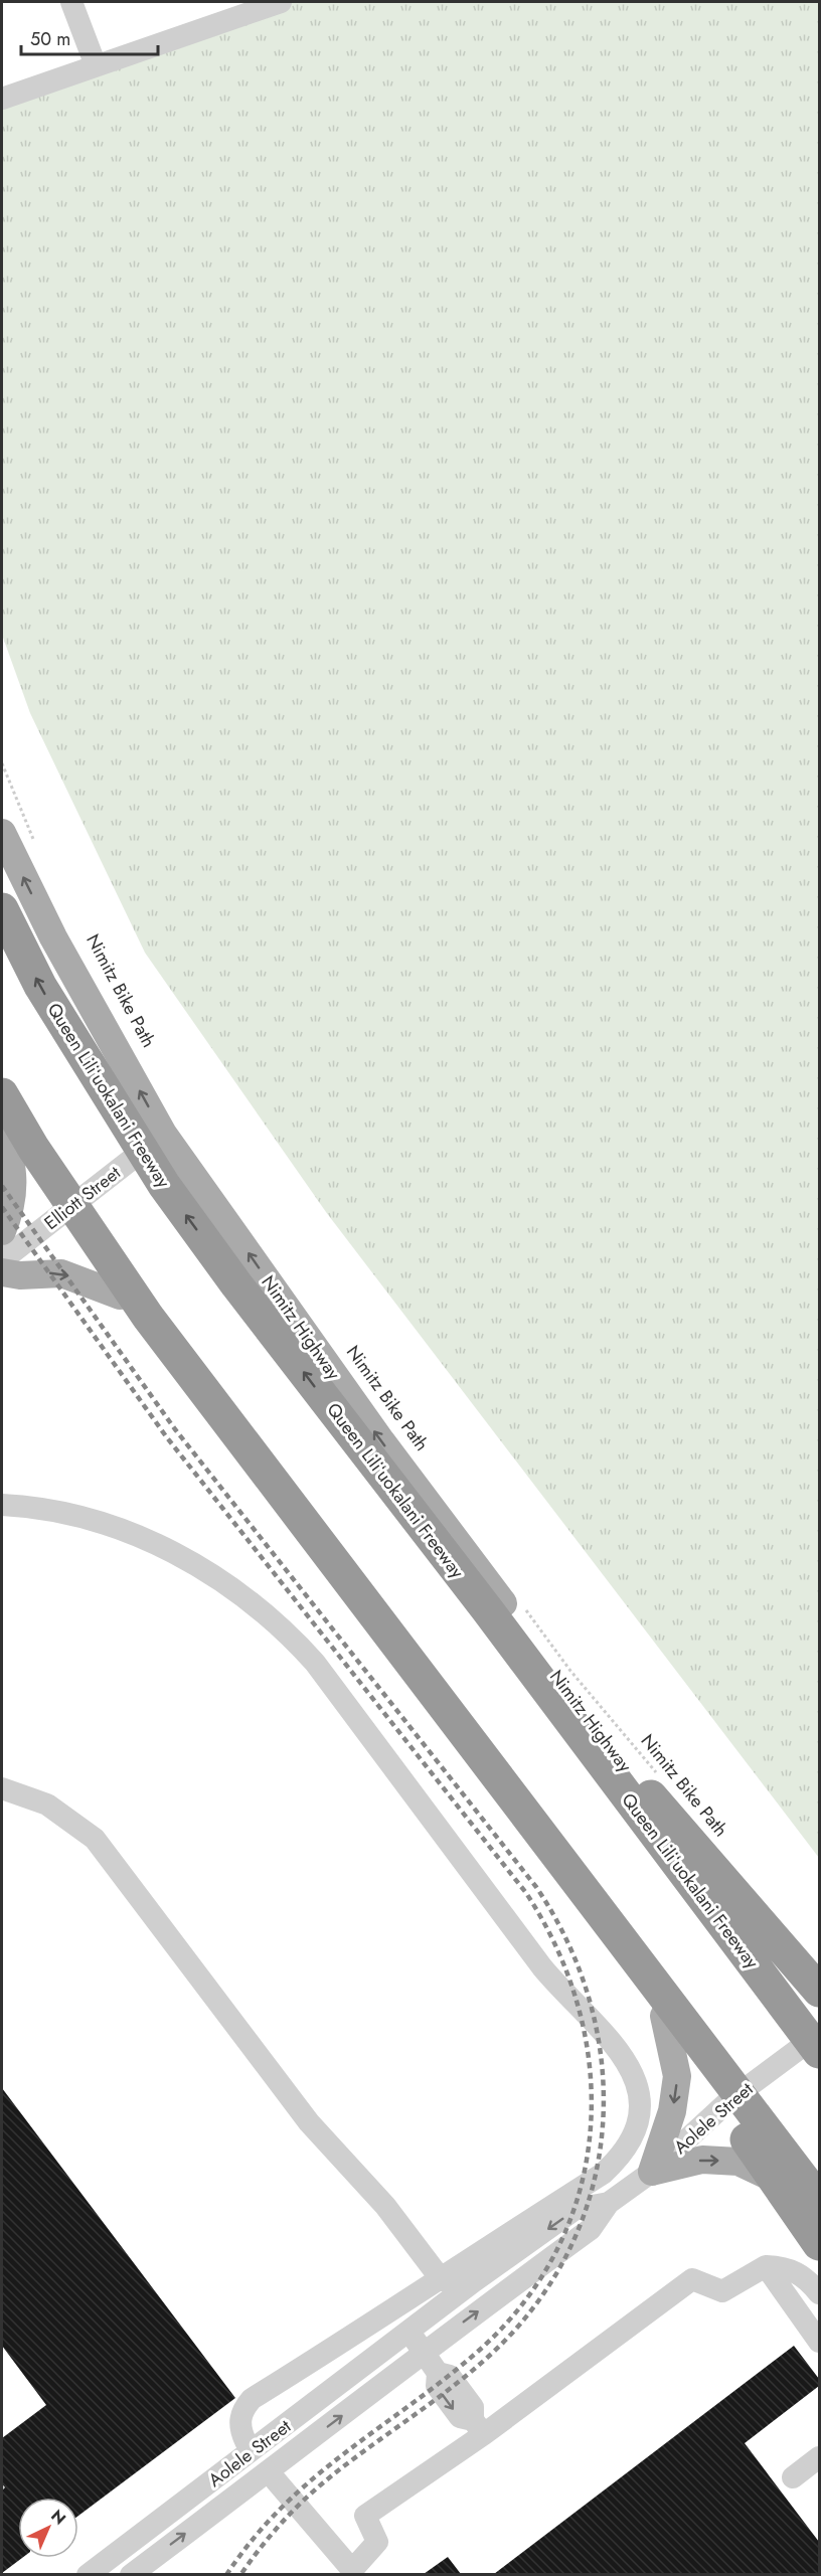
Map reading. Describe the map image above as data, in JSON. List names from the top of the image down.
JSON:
{
  "streets": {
    "highway": ["Queen Liliʻuokalani Freeway"],
    "main road": ["Nimitz Highway"],
    "street": ["Elliott Street", "Aolele Street"],
    "path": ["Nimitz Bike Path"]
  },
  "crossings": [
    ["Elliott Street", "Nimitz Highway"]
  ],
  "scale_bar": "50 m",
  "north": "top right"
}
